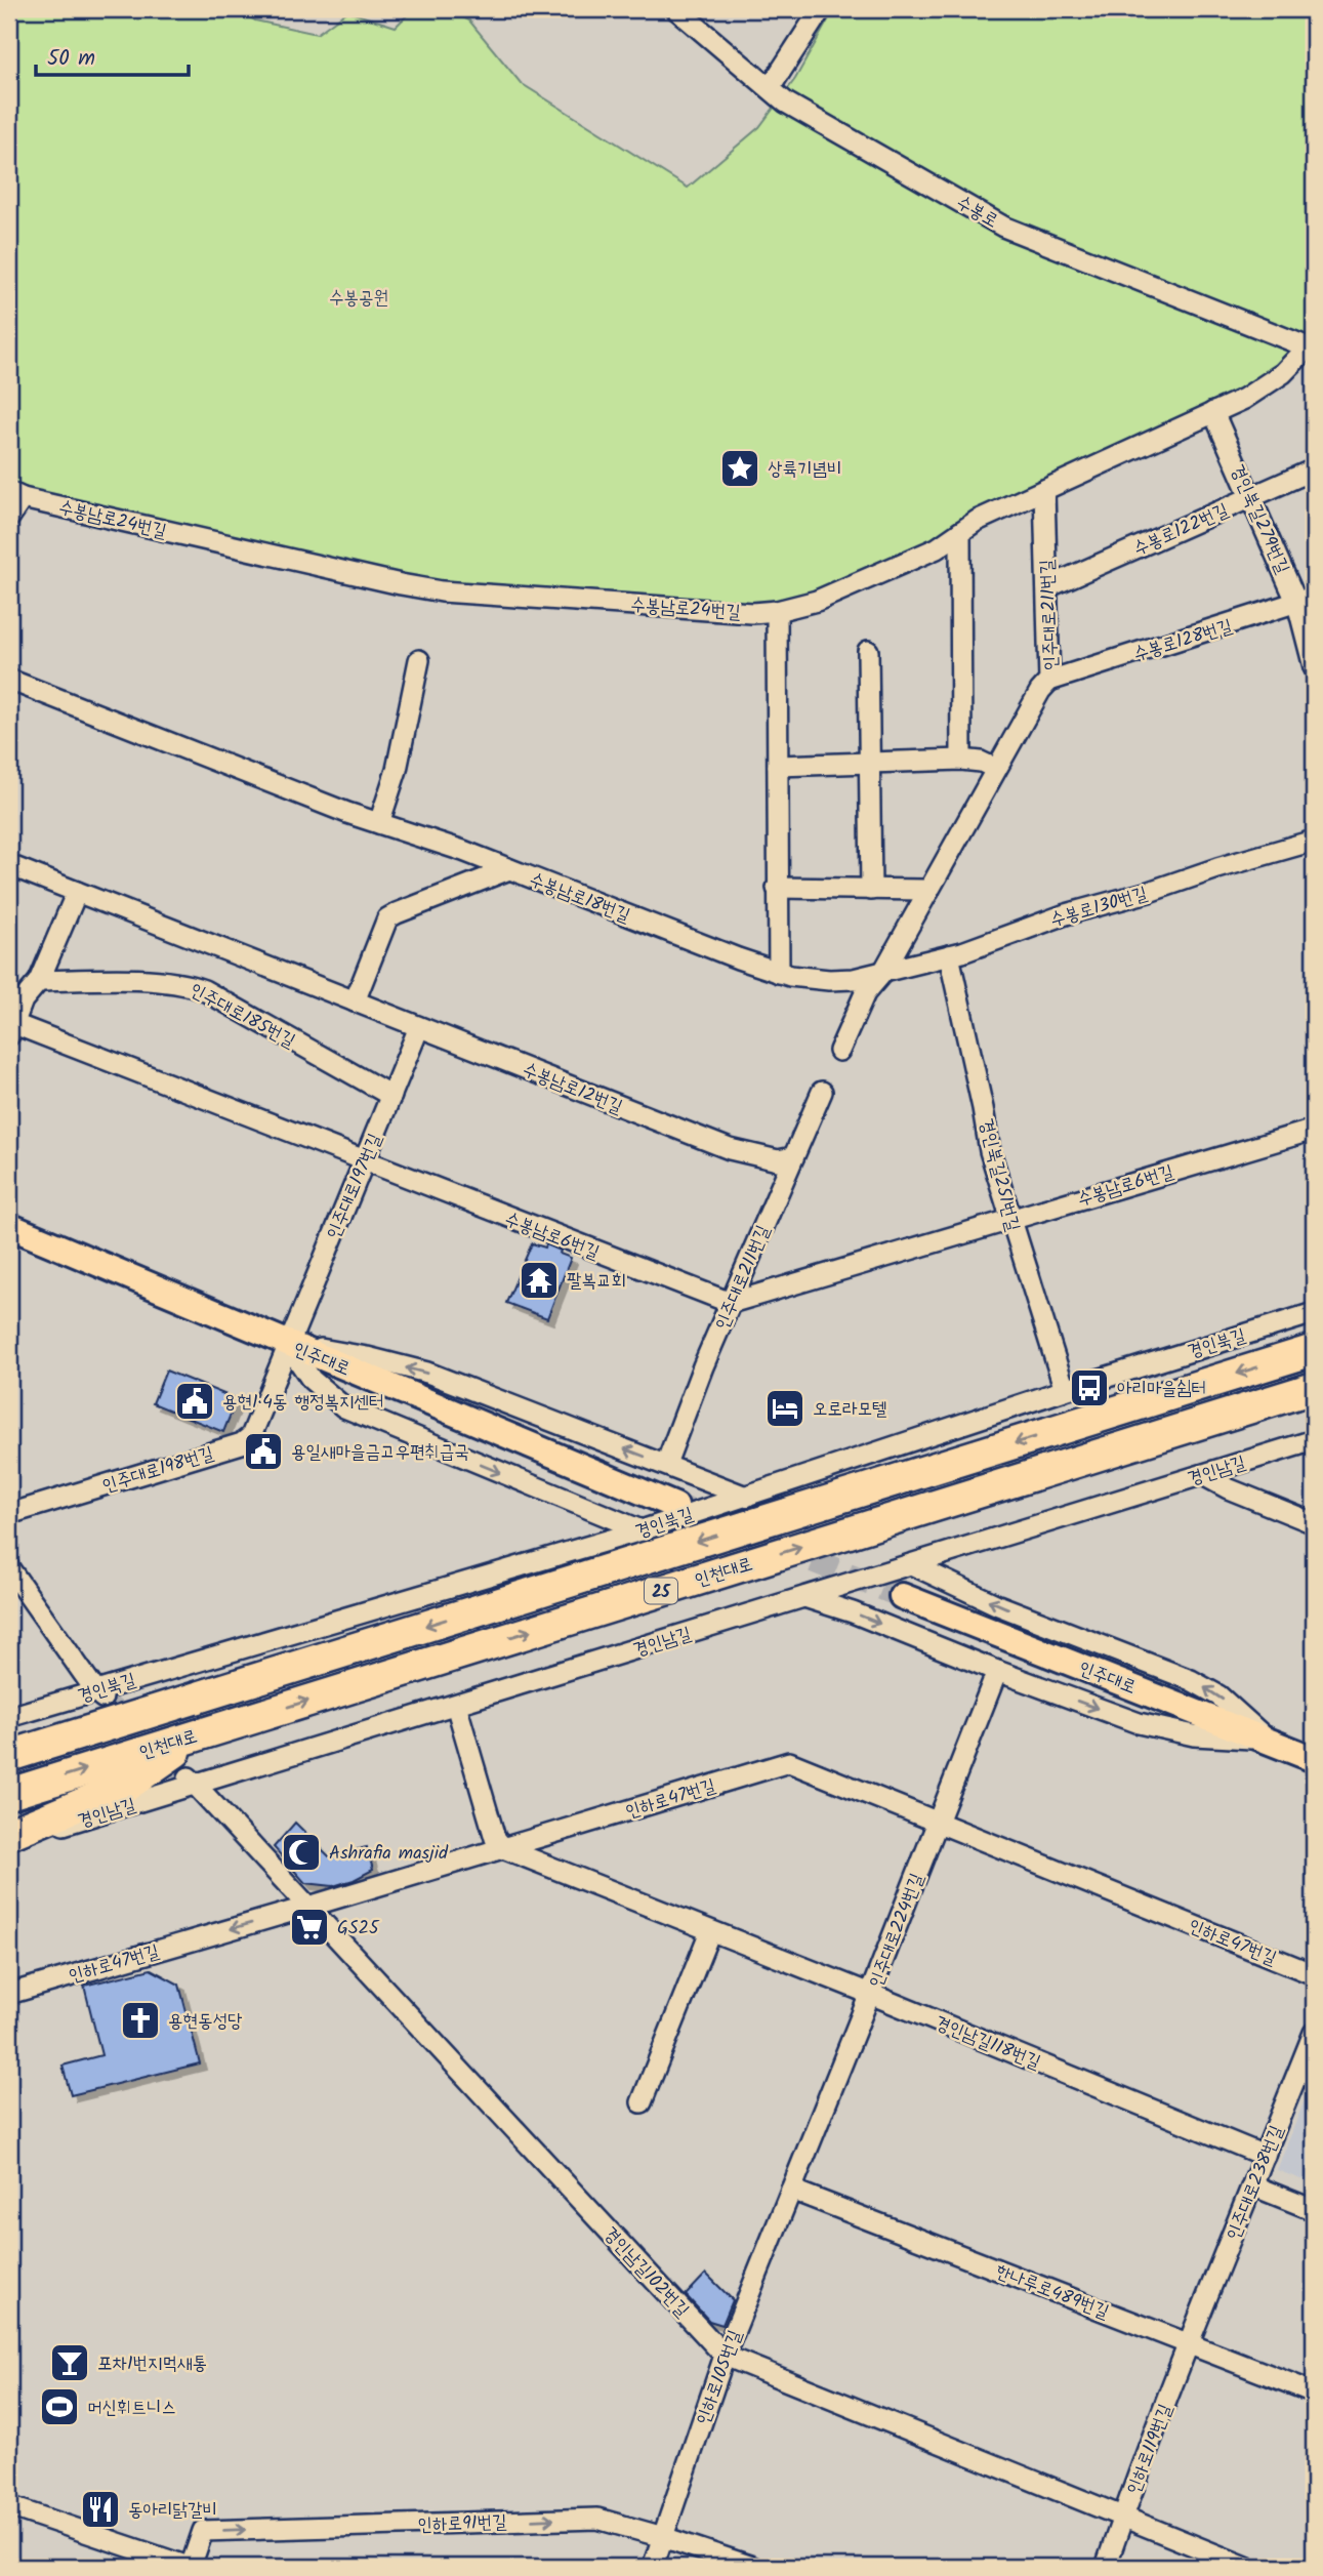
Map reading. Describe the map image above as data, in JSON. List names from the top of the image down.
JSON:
{
  "streets": {
    "highway": ["인천대로", "25"],
    "main road": ["인주대로"],
    "street": [
      "수봉로",
      "수봉남로24번길",
      "경인북길279번길",
      "수봉로122번길",
      "인주대로211번길",
      "수봉로128번길",
      "수봉남로18번길",
      "수봉로130번길",
      "인주대로185번길",
      "수봉남로12번길",
      "경인북길251번길",
      "수봉남로6번길",
      "인주대로197번길",
      "경인북길",
      "인주대로198번길",
      "경인남길",
      "인하로47번길",
      "인주대로224번길",
      "경인남길118번길",
      "인주대로238번길",
      "경인남길102번길",
      "한나루로489번길",
      "인하로105번길",
      "인하로119번길",
      "인하로91번길"
    ]
  },
  "crossings": [
    ["수봉로", "수봉남로24번길"],
    ["수봉남로24번길", "경인북길279번길"],
    ["수봉남로24번길", "인주대로211번길"],
    ["경인북길279번길", "수봉로122번길"],
    ["경인북길279번길", "수봉로128번길"],
    ["수봉로122번길", "인주대로211번길"],
    ["인주대로211번길", "수봉로128번길"],
    ["인주대로211번길", "수봉남로18번길"],
    ["인주대로211번길", "수봉로130번길"],
    ["인주대로211번길", "수봉남로12번길"],
    ["인주대로211번길", "수봉남로6번길"],
    ["수봉남로18번길", "수봉로130번길"],
    ["수봉로130번길", "경인북길251번길"],
    ["인주대로185번길", "인주대로197번길"],
    ["수봉남로12번길", "인주대로197번길"],
    ["경인북길251번길", "수봉남로6번길"],
    ["경인북길251번길", "경인북길"],
    ["수봉남로6번길", "인주대로197번길"],
    ["인주대로197번길", "인주대로"],
    ["인주대로197번길", "인주대로198번길"],
    ["인주대로", "인주대로198번길"],
    ["경인남길", "경인남길102번길"],
    ["인하로47번길", "인주대로224번길"],
    ["인하로47번길", "경인남길118번길"],
    ["인하로47번길", "경인남길102번길"],
    ["인주대로224번길", "경인남길118번길"],
    ["인주대로224번길", "한나루로489번길"],
    ["인주대로224번길", "인하로105번길"],
    ["경인남길118번길", "인주대로238번길"],
    ["인주대로238번길", "한나루로489번길"],
    ["인주대로238번길", "인하로119번길"],
    ["경인남길102번길", "인하로105번길"],
    ["경인남길102번길", "인하로119번길"],
    ["한나루로489번길", "인하로105번길"],
    ["한나루로489번길", "인하로119번길"],
    ["인하로105번길", "인하로91번길"]
  ],
  "one_way": ["인하로91번길"],
  "parks": ["수봉공원"],
  "places": {
    "place": ["상륙기념비"],
    "temple": ["팔복교회"],
    "bus stop": ["아리마을쉼터"],
    "public building": ["용현1·4동 행정복지센터", "용일새마을금고우편취급국"],
    "hotel": ["오로라모텔"],
    "mosque": ["Ashrafia masjid"],
    "supermarket": ["GS25"],
    "church": ["용현동성당"],
    "bar": ["포차1번지먹새통"],
    "sports": ["머신휘트니스"],
    "restaurant": ["동아리닭갈비"]
  },
  "scale_bar": "50 m"
}
